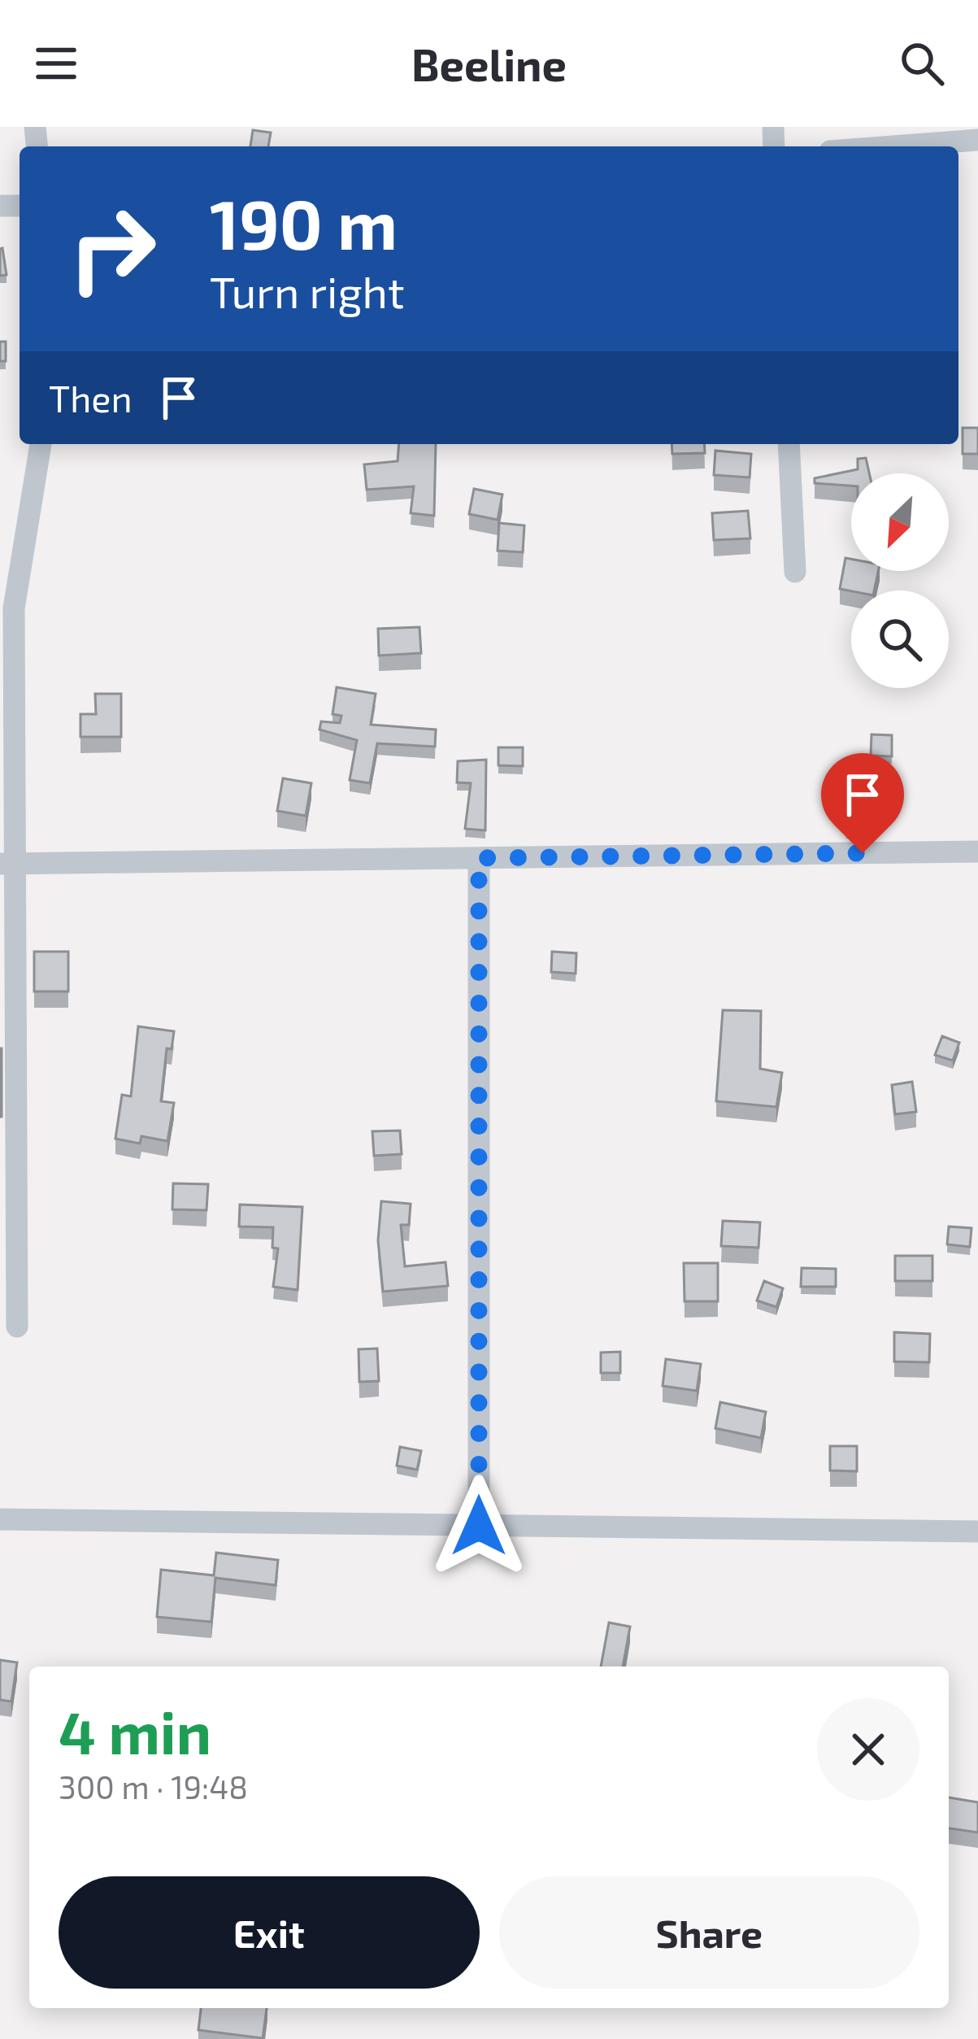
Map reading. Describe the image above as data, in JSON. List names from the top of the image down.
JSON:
{
  "north": "bottom left",
  "page": {
    "header": "Beeline",
    "turn": ["190 m", "Turn right"],
    "then": "Then",
    "heading": ["4 min", "300 m · 19:48"],
    "buttons": ["Exit", "Share"]
  }
}
